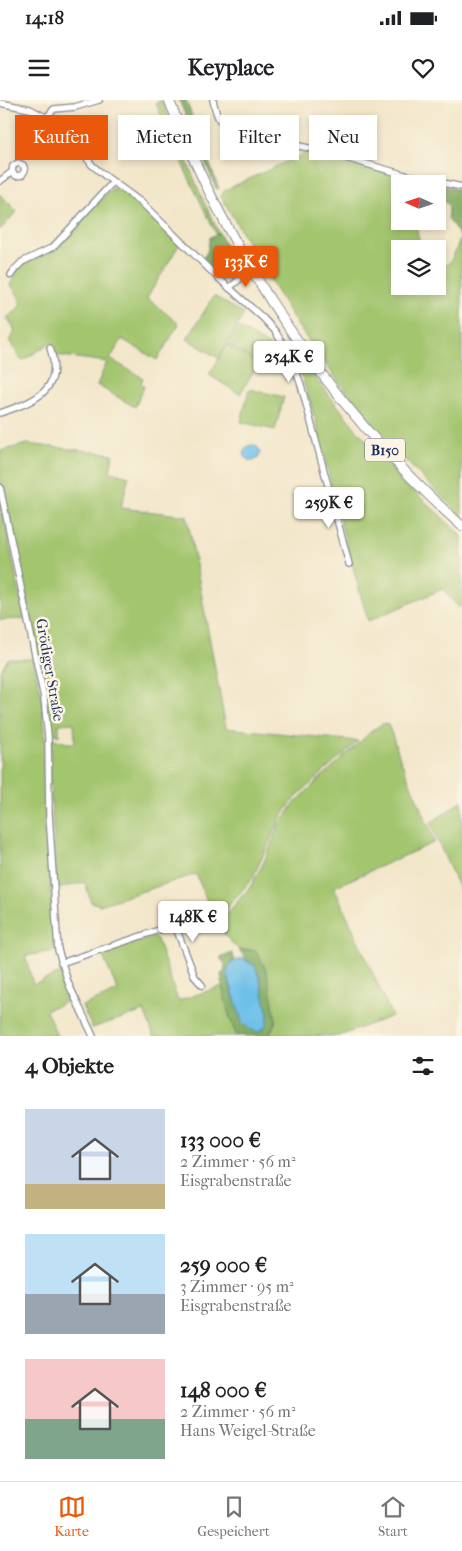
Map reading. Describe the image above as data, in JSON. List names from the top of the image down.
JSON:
{
  "streets": {
    "main road": ["B150"],
    "street": ["Grödiger Straße"]
  },
  "north": "left",
  "page": {
    "status": "14:18",
    "header": "Keyplace",
    "chip": [
      "Kaufen",
      "Mieten",
      "Filter",
      "Neu"
    ],
    "price": [
      "133K €",
      "254K €",
      "259K €",
      "148K €"
    ],
    "heading": "4 Objekte",
    "list": [
      {
        "name": "133 000 €",
        "note": "2 Zimmer · 56 m² · Eisgrabenstraße"
      },
      {
        "name": "259 000 €",
        "note": "3 Zimmer · 95 m² · Eisgrabenstraße"
      },
      {
        "name": "148 000 €",
        "note": "2 Zimmer · 56 m² · Hans Weigel-Straße"
      }
    ],
    "tabs": ["Karte", "Gespeichert", "Start"]
  }
}
